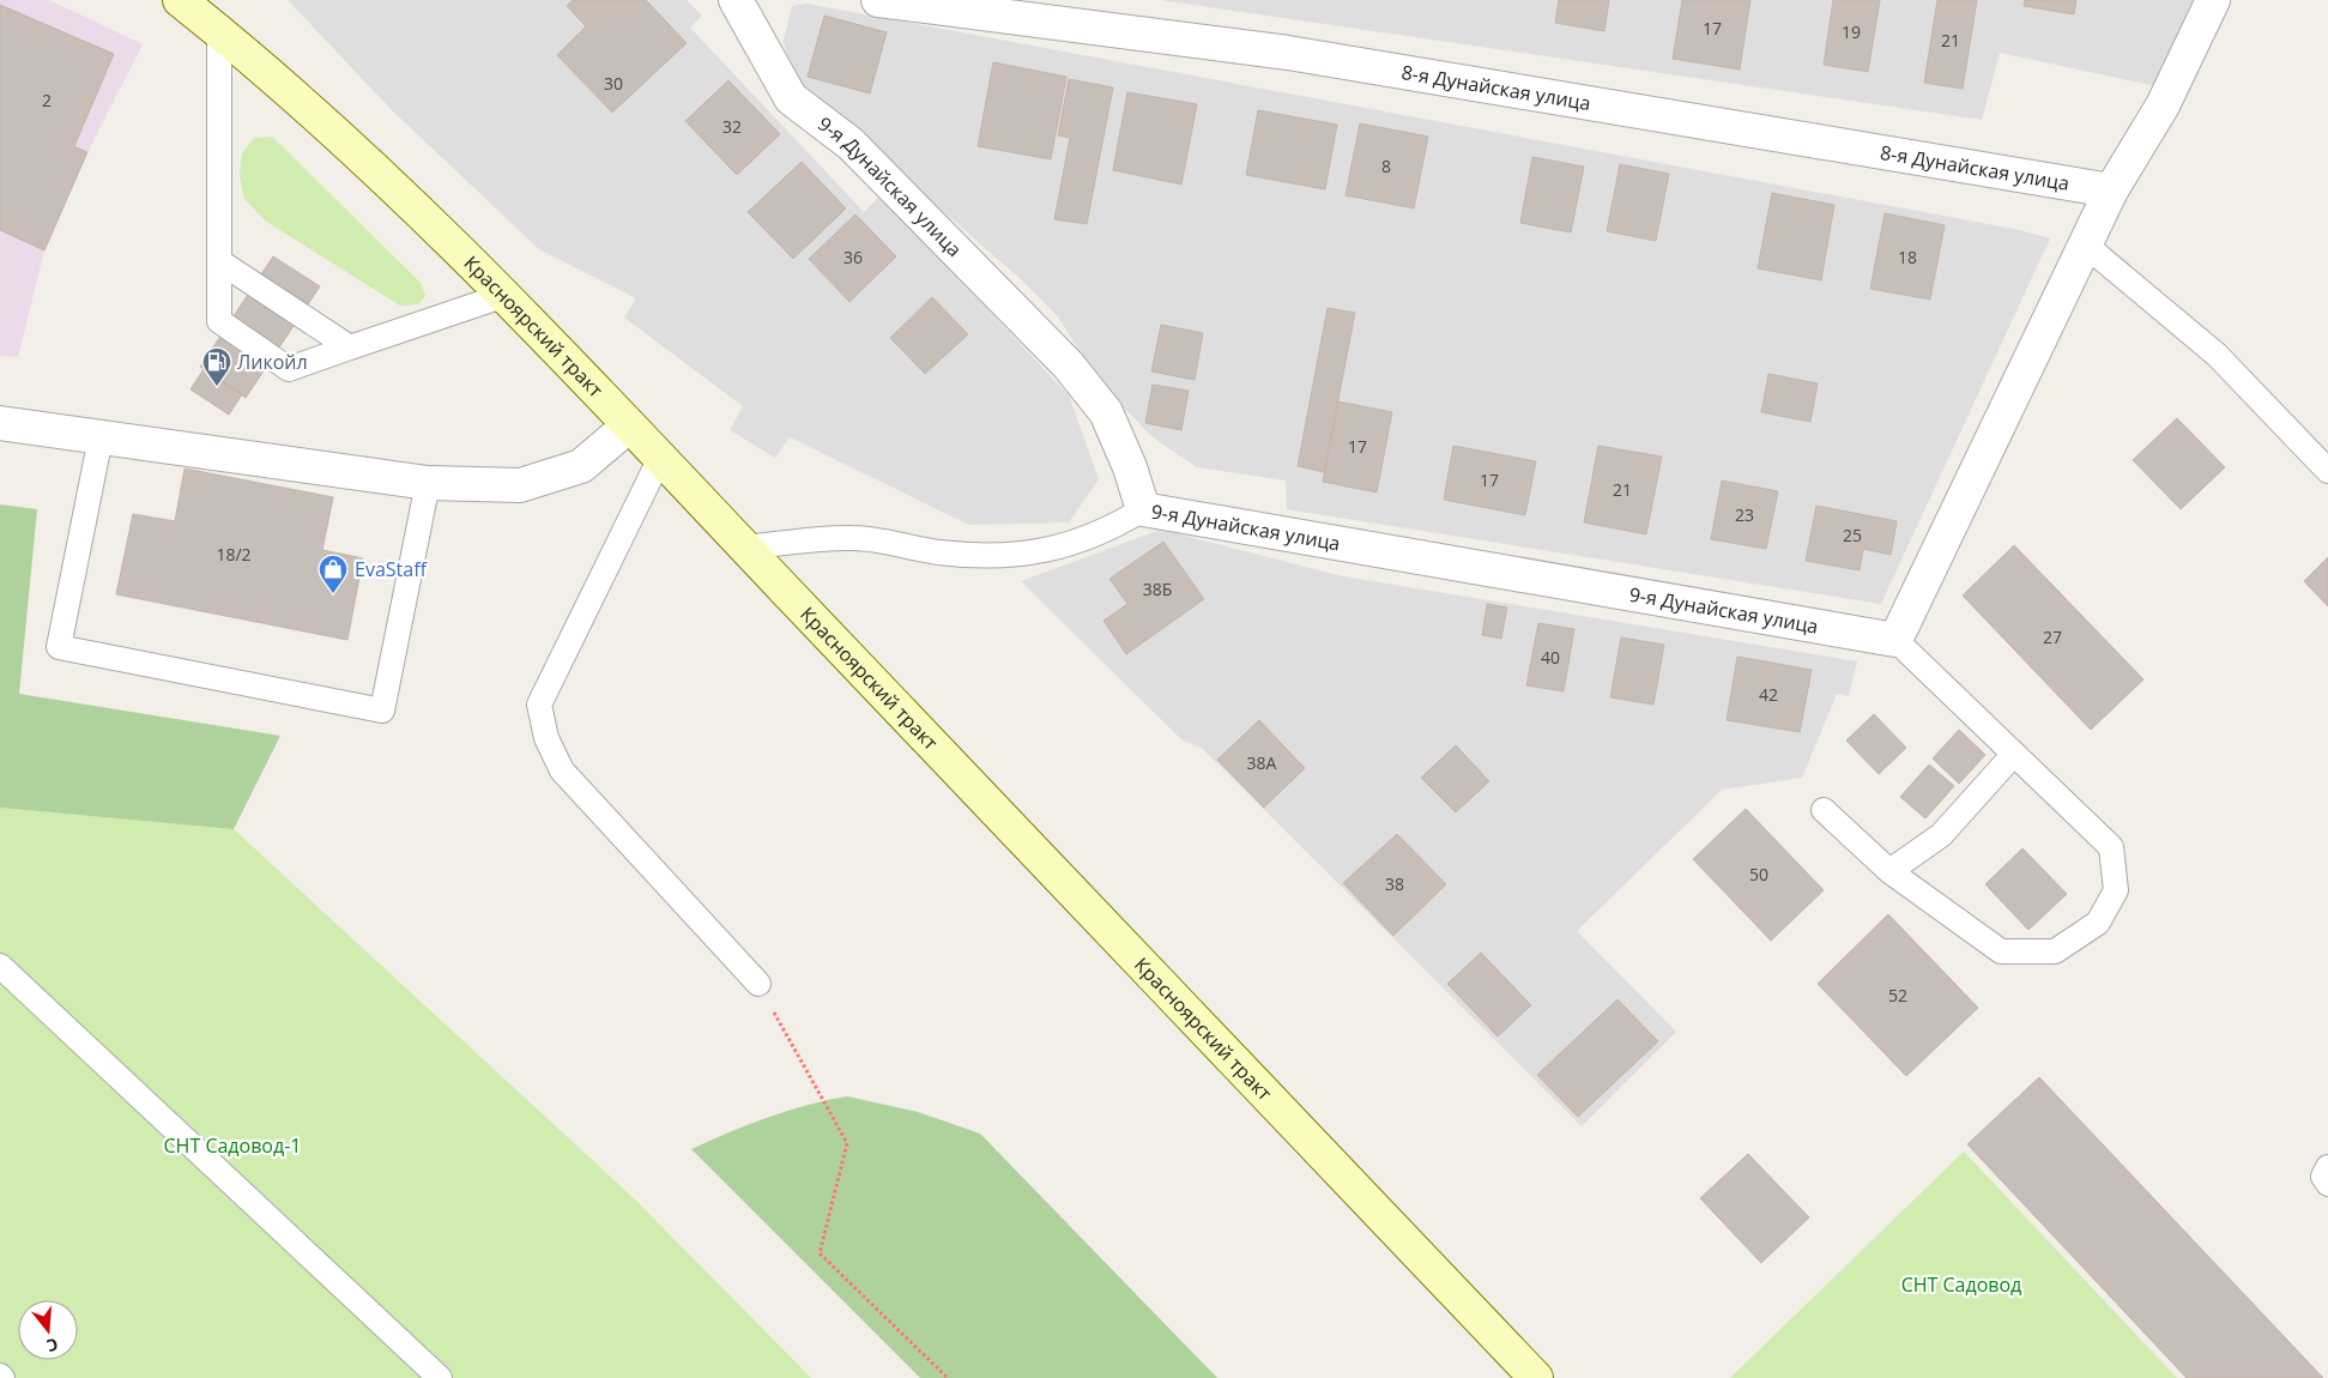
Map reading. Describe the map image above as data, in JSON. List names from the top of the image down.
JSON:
{
  "streets": {
    "main road": ["Красноярский тракт"],
    "street": ["8-я Дунайская улица", "9-я Дунайская улица"]
  },
  "parks": ["СНТ Садовод-1", "СНТ Садовод"],
  "places": {
    "fuel station": ["Ликойл"],
    "shop": ["EvaStaff"]
  },
  "house_numbers": [
    "17",
    "19",
    "21",
    "30",
    "2",
    "32",
    "8",
    "36",
    "18",
    "17",
    "17",
    "21",
    "23",
    "25",
    "18/2",
    "38Б",
    "27",
    "40",
    "42",
    "38А",
    "50",
    "38",
    "52"
  ],
  "north": "bottom"
}
